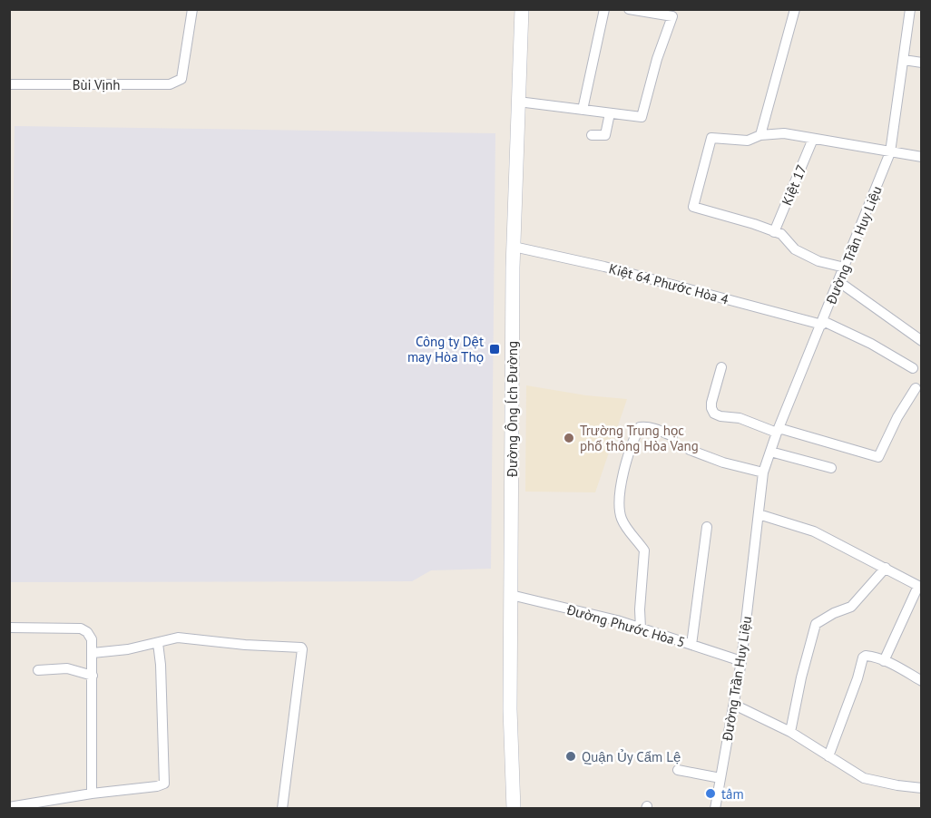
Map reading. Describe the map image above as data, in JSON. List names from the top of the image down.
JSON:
{
  "streets": {
    "main road": ["Đường Ông Ích Đường"],
    "street": [
      "Bùi Vịnh",
      "Kiệt 17",
      "Đường Trần Huy Liệu",
      "Kiệt 64 Phước Hòa 4",
      "Đường Phước Hòa 5"
    ]
  },
  "crossings": [
    ["Đường Trần Huy Liệu", "Kiệt 64 Phước Hòa 4"],
    ["Đường Trần Huy Liệu", "Đường Phước Hòa 5"],
    ["Kiệt 64 Phước Hòa 4", "Đường Ông Ích Đường"],
    ["Đường Ông Ích Đường", "Đường Phước Hòa 5"]
  ],
  "places": {
    "transit": ["Công ty Dệt may Hòa Thọ"],
    "other": ["Trường Trung học phổ thông Hòa Vang", "Quận Ủy Cẩm Lệ", "tâm"]
  }
}
